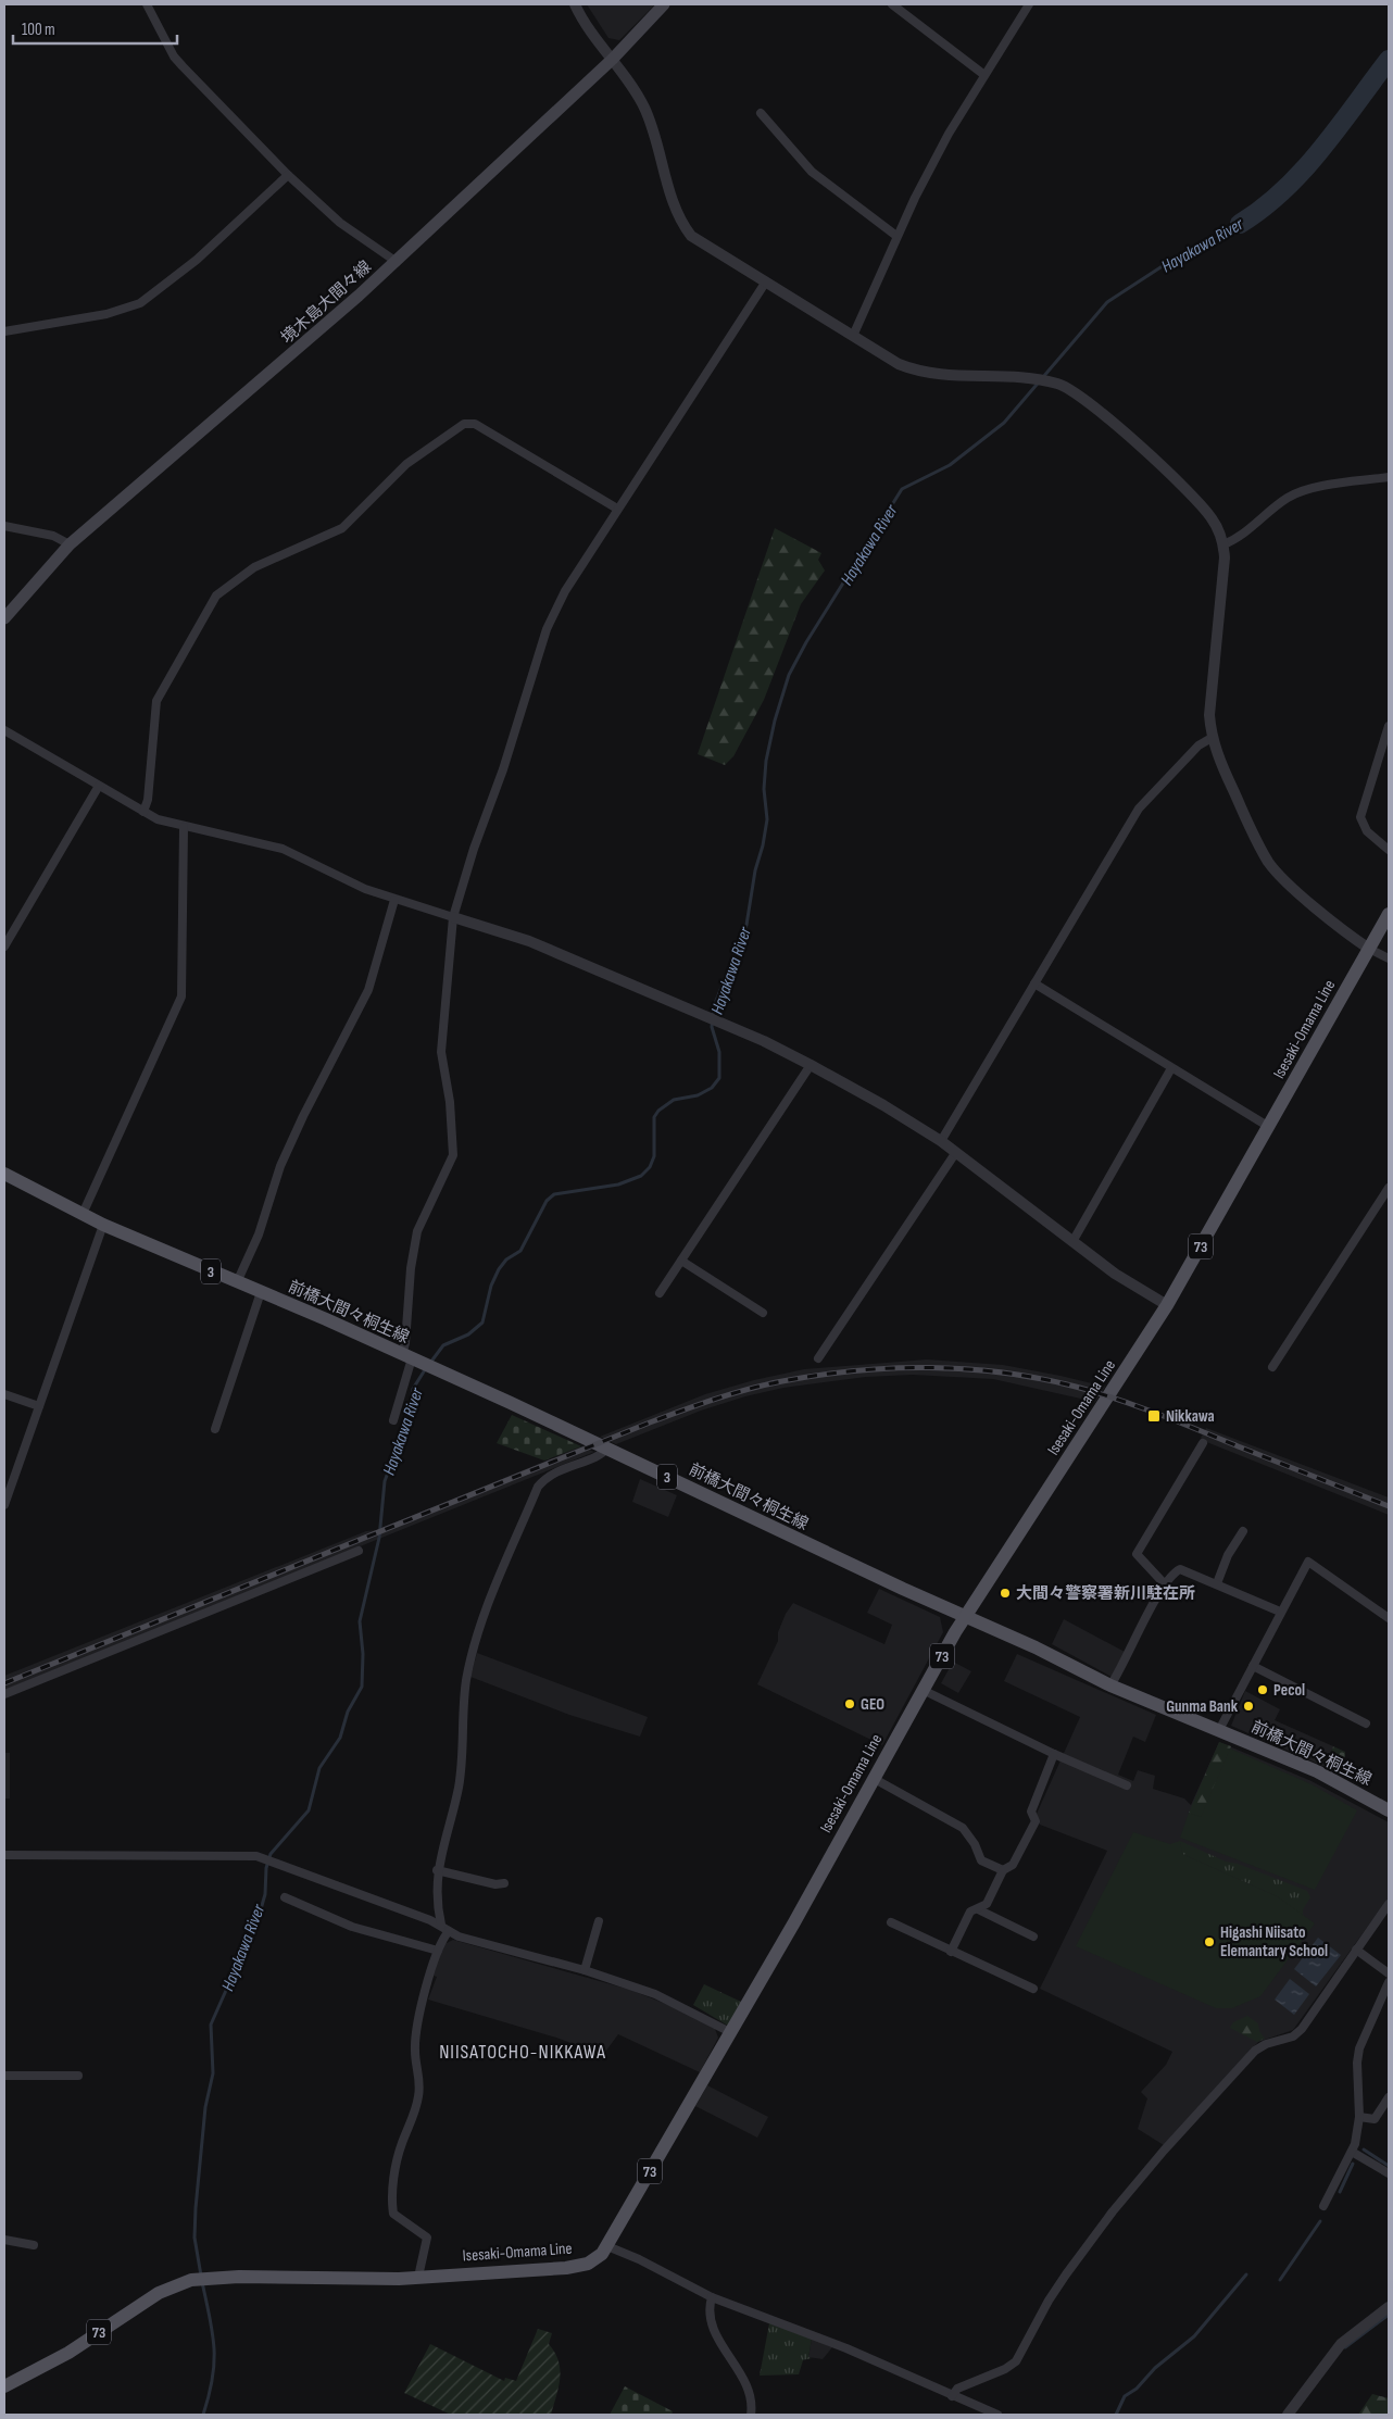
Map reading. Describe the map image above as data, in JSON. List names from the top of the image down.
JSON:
{
  "streets": {
    "main road": [
      "境木島大間々線",
      "Isesaki-Omama Line",
      "73",
      "3",
      "前橋大間々桐生線"
    ]
  },
  "crossings": [
    ["Isesaki-Omama Line", "前橋大間々桐生線"]
  ],
  "districts": ["NIISATOCHO-NIKKAWA"],
  "water": ["Hayakawa River"],
  "places": {
    "transit": ["Nikkawa"],
    "other": [
      "大間々警察署新川駐在所",
      "Pecol",
      "GEO",
      "Gunma Bank",
      "Higashi Niisato Elemantary School"
    ]
  },
  "scale_bar": "100 m"
}
